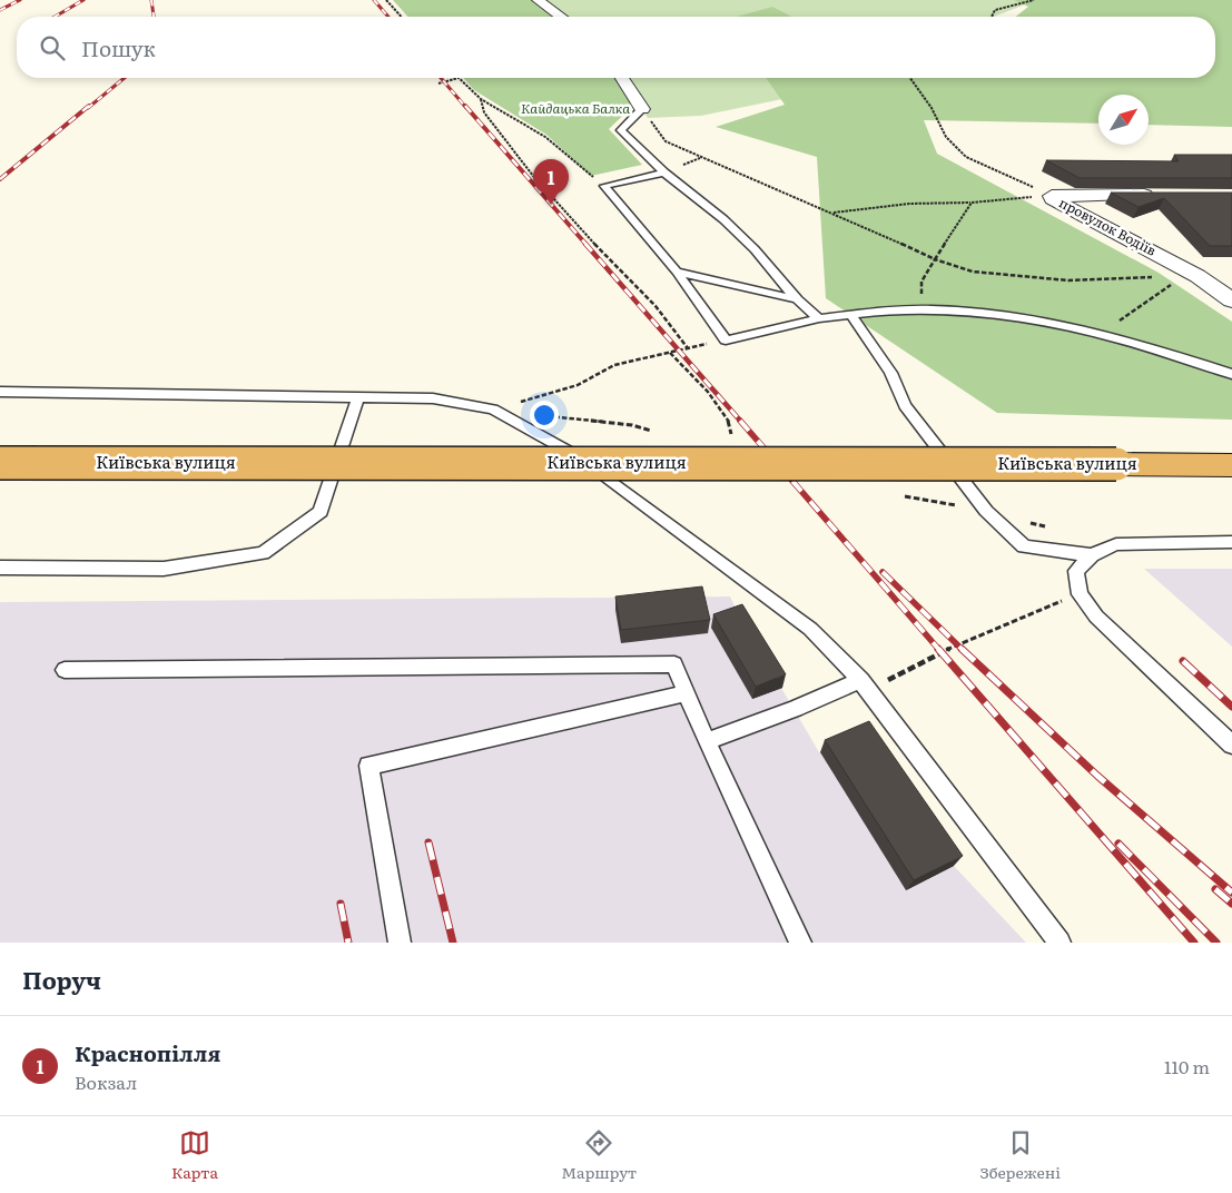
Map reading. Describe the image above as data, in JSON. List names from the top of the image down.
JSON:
{
  "streets": {
    "highway": ["Київська вулиця"],
    "street": ["провулок Водіїв"]
  },
  "parks": ["Кайдацька Балка"],
  "north": "top right",
  "page": {
    "search": "Пошук",
    "pins": "1",
    "heading": "Поруч",
    "list": [
      {
        "mark": "1",
        "name": "Краснопілля",
        "note": "Вокзал",
        "value": "110 m"
      }
    ],
    "nav": ["Карта", "Маршрут", "Збережені"]
  }
}
